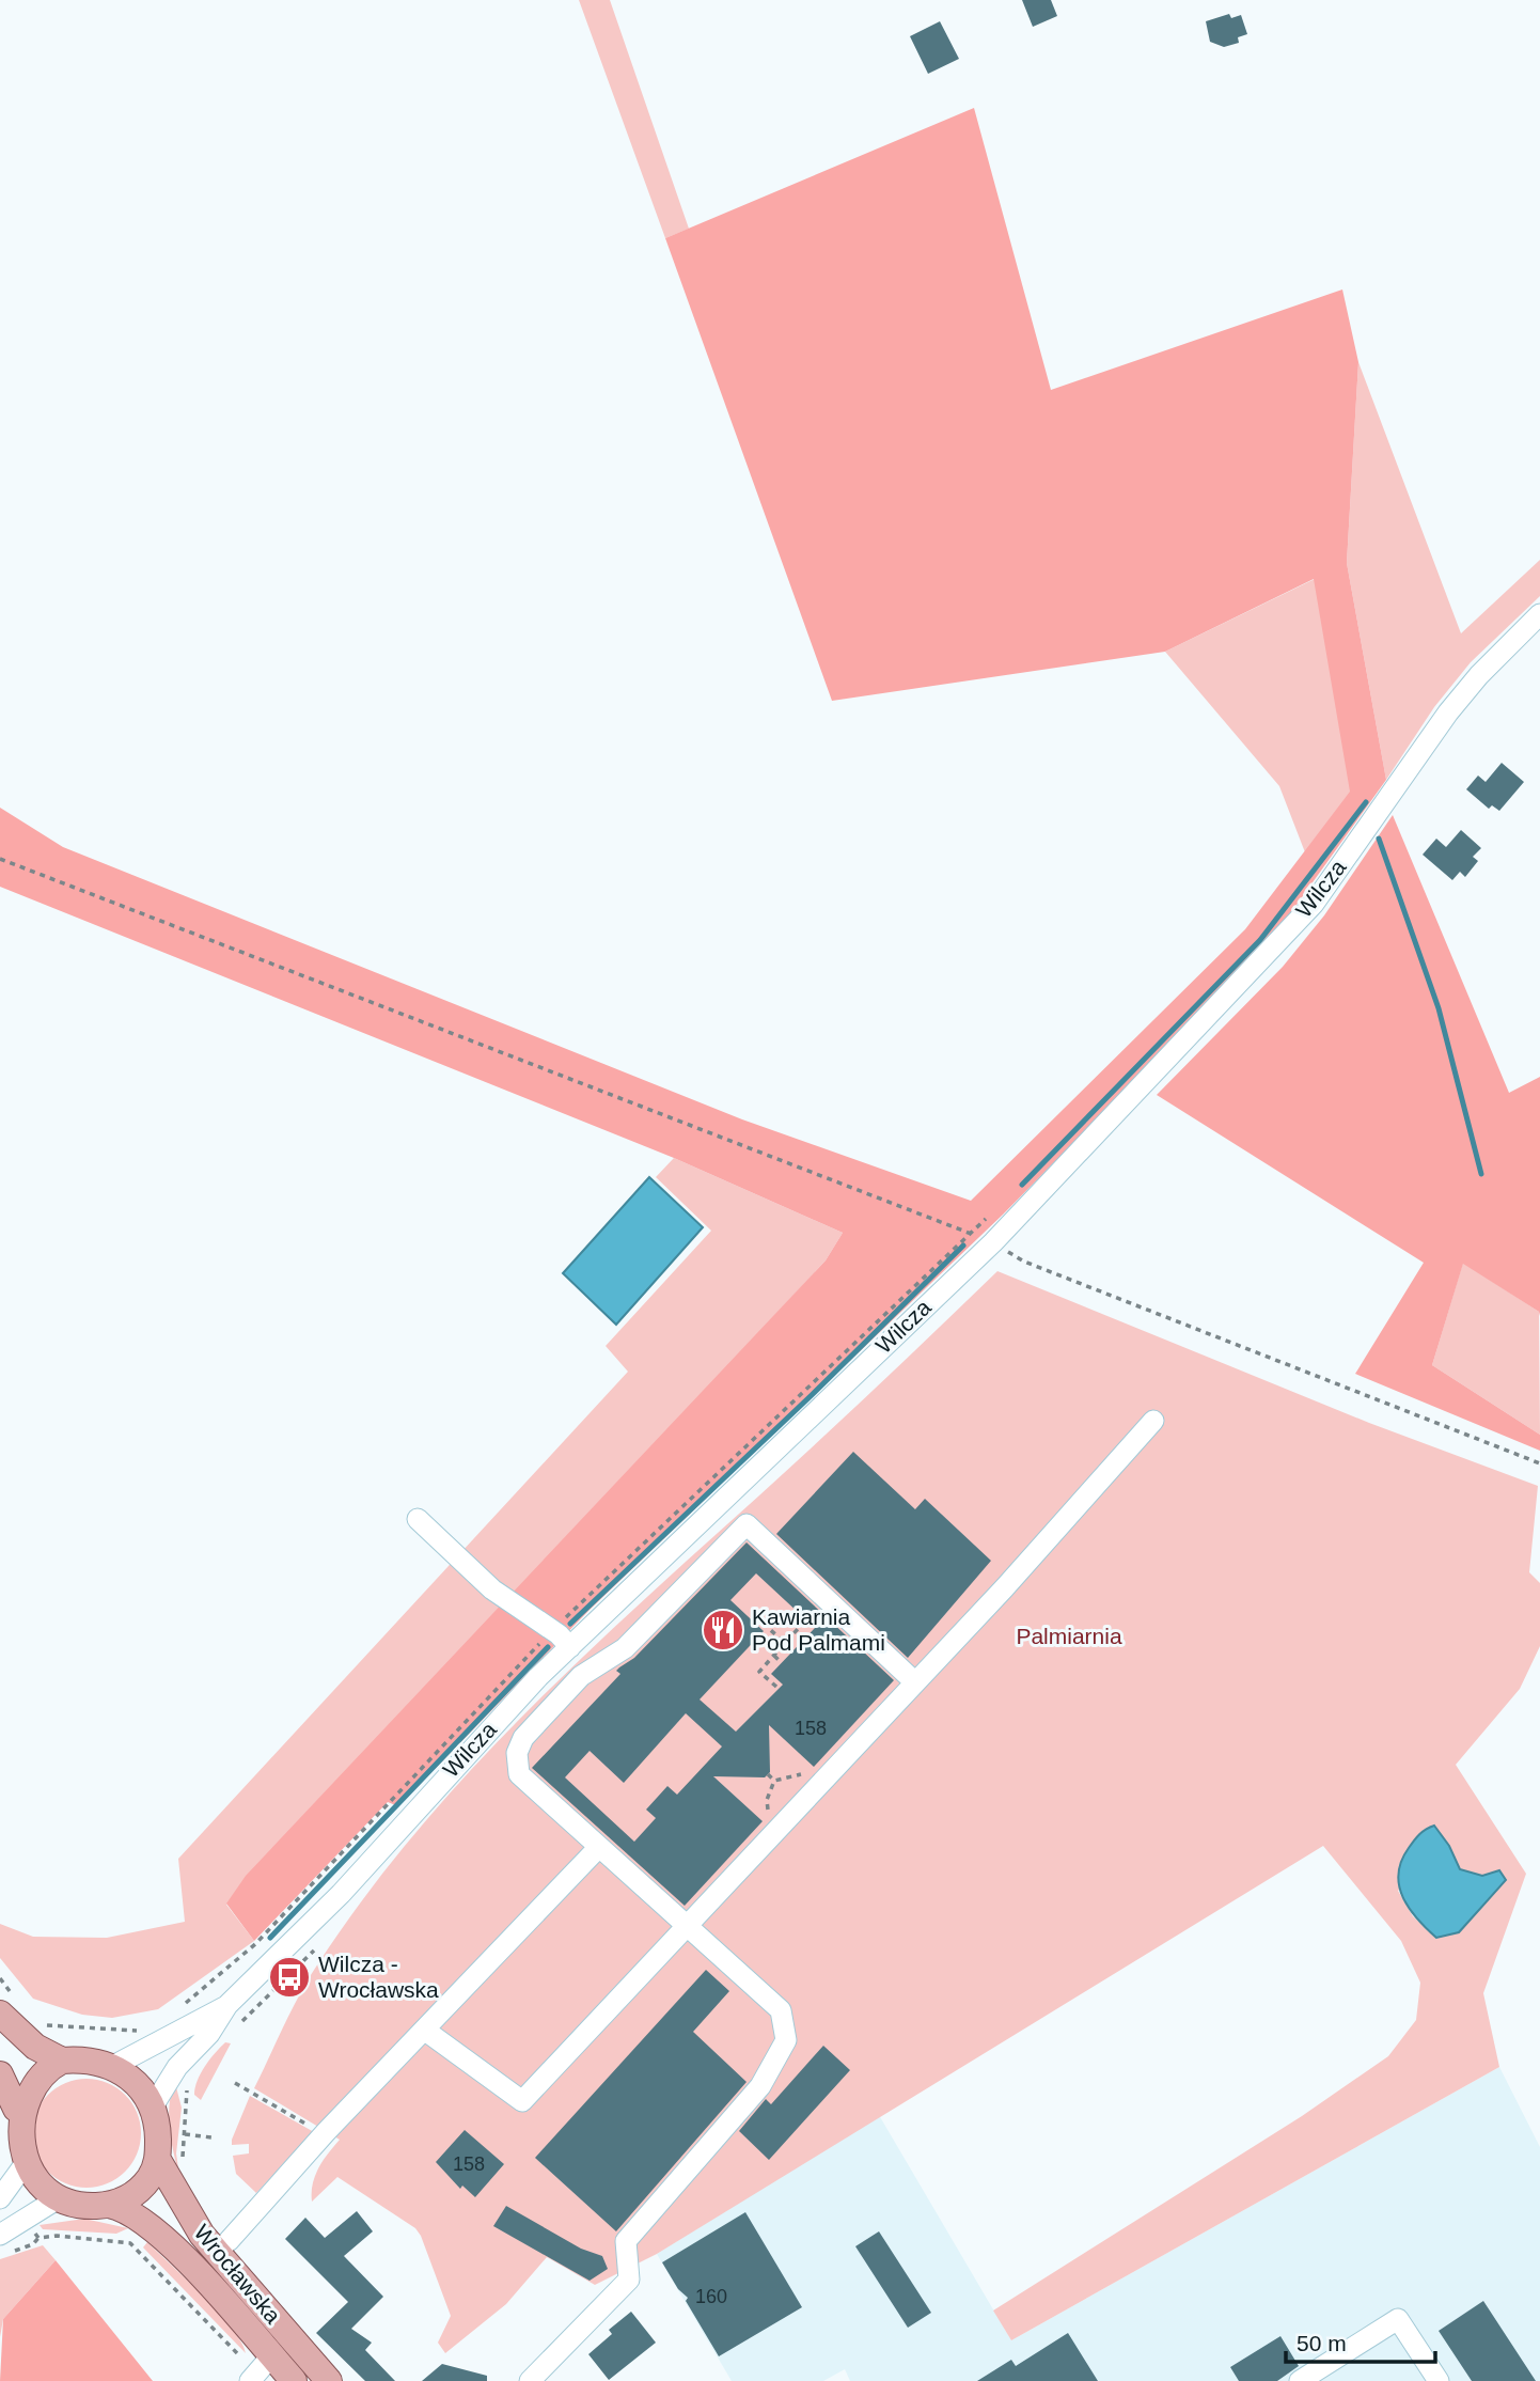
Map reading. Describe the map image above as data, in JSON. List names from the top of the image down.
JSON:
{
  "streets": {
    "main road": ["Wrocławska"],
    "street": ["Wilcza"]
  },
  "crossings": [
    ["Wilcza", "Wrocławska"]
  ],
  "parks": ["Palmiarnia"],
  "places": {
    "restaurant": ["Kawiarnia Pod Palmami"],
    "bus stop": ["Wilcza - Wrocławska"]
  },
  "house_numbers": ["158", "158", "160"],
  "scale_bar": "50 m"
}
